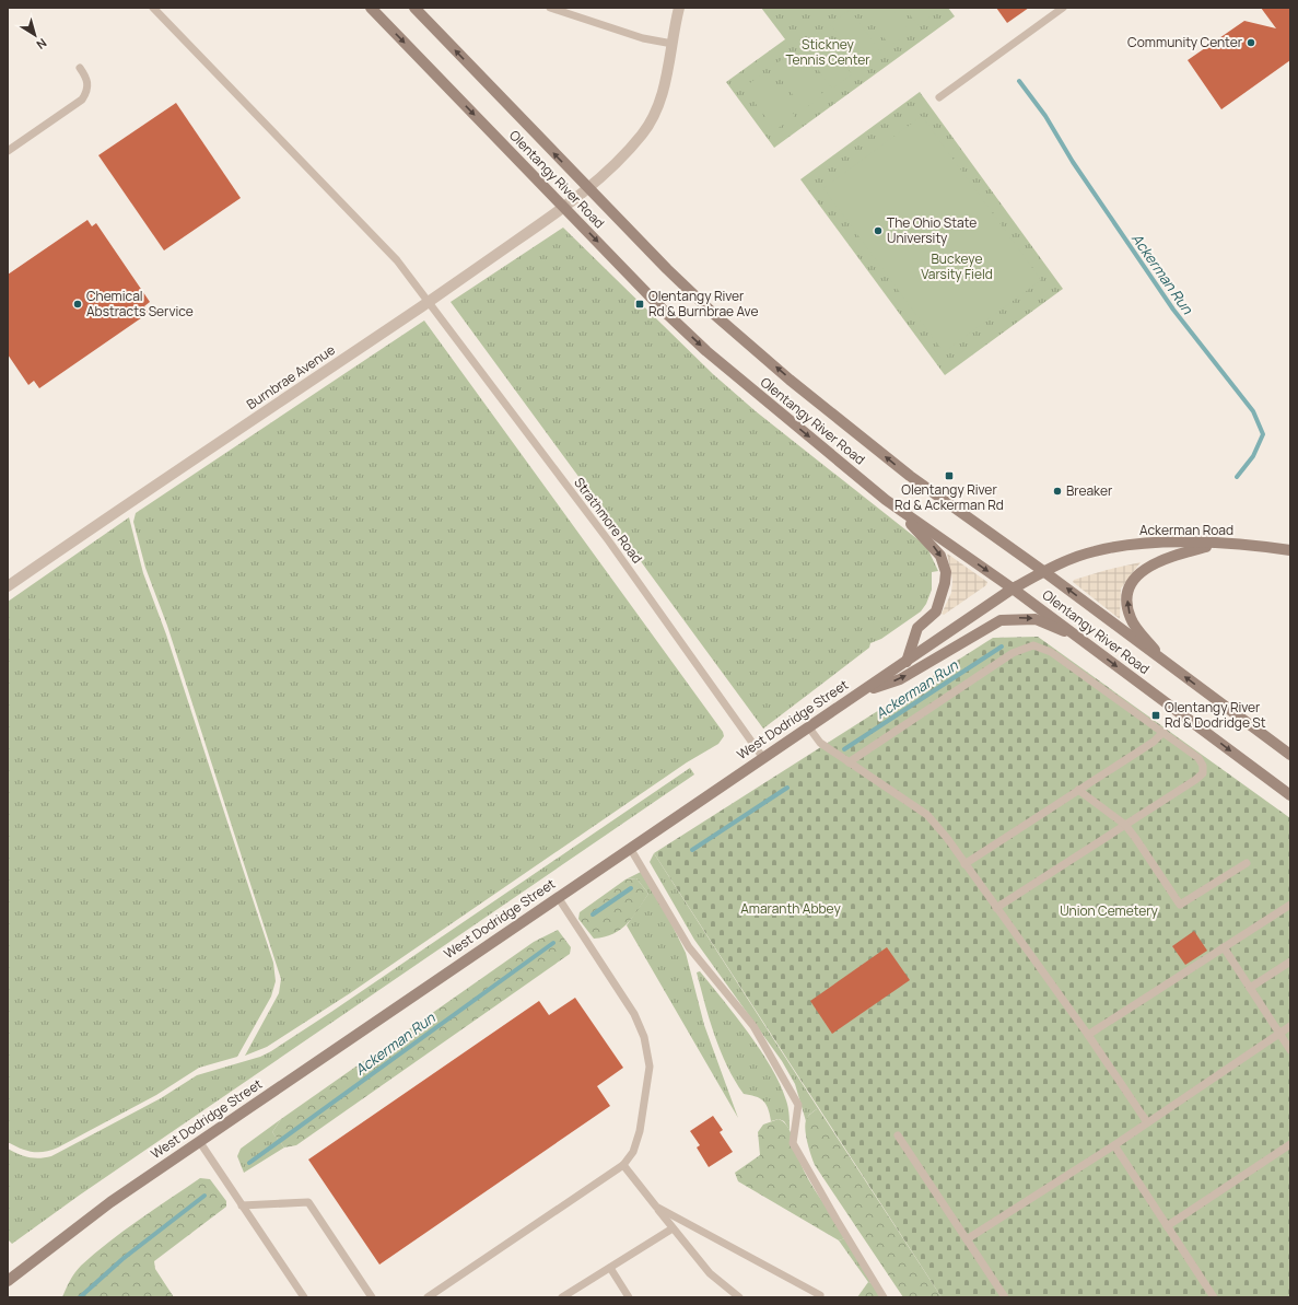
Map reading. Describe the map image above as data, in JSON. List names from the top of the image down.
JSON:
{
  "streets": {
    "main road": ["Olentangy River Road", "Ackerman Road", "West Dodridge Street"],
    "street": ["Burnbrae Avenue"],
    "lane": ["Strathmore Road"]
  },
  "crossings": [
    ["Olentangy River Road", "Burnbrae Avenue"],
    ["Olentangy River Road", "Ackerman Road"],
    ["Olentangy River Road", "West Dodridge Street"],
    ["Burnbrae Avenue", "Strathmore Road"],
    ["Strathmore Road", "West Dodridge Street"],
    ["Ackerman Road", "West Dodridge Street"]
  ],
  "water": ["Ackerman Run"],
  "parks": [
    "Stickney Tennis Center",
    "Buckeye Varsity Field",
    "Amaranth Abbey",
    "Union Cemetery"
  ],
  "places": {
    "other": [
      "Community Center",
      "The Ohio State University",
      "Chemical Abstracts Service",
      "Breaker"
    ],
    "transit": ["Olentangy River Rd & Burnbrae Ave", "Olentangy River Rd & Ackerman Rd", "Olentangy River Rd & Dodridge St"]
  },
  "north": "bottom right"
}
